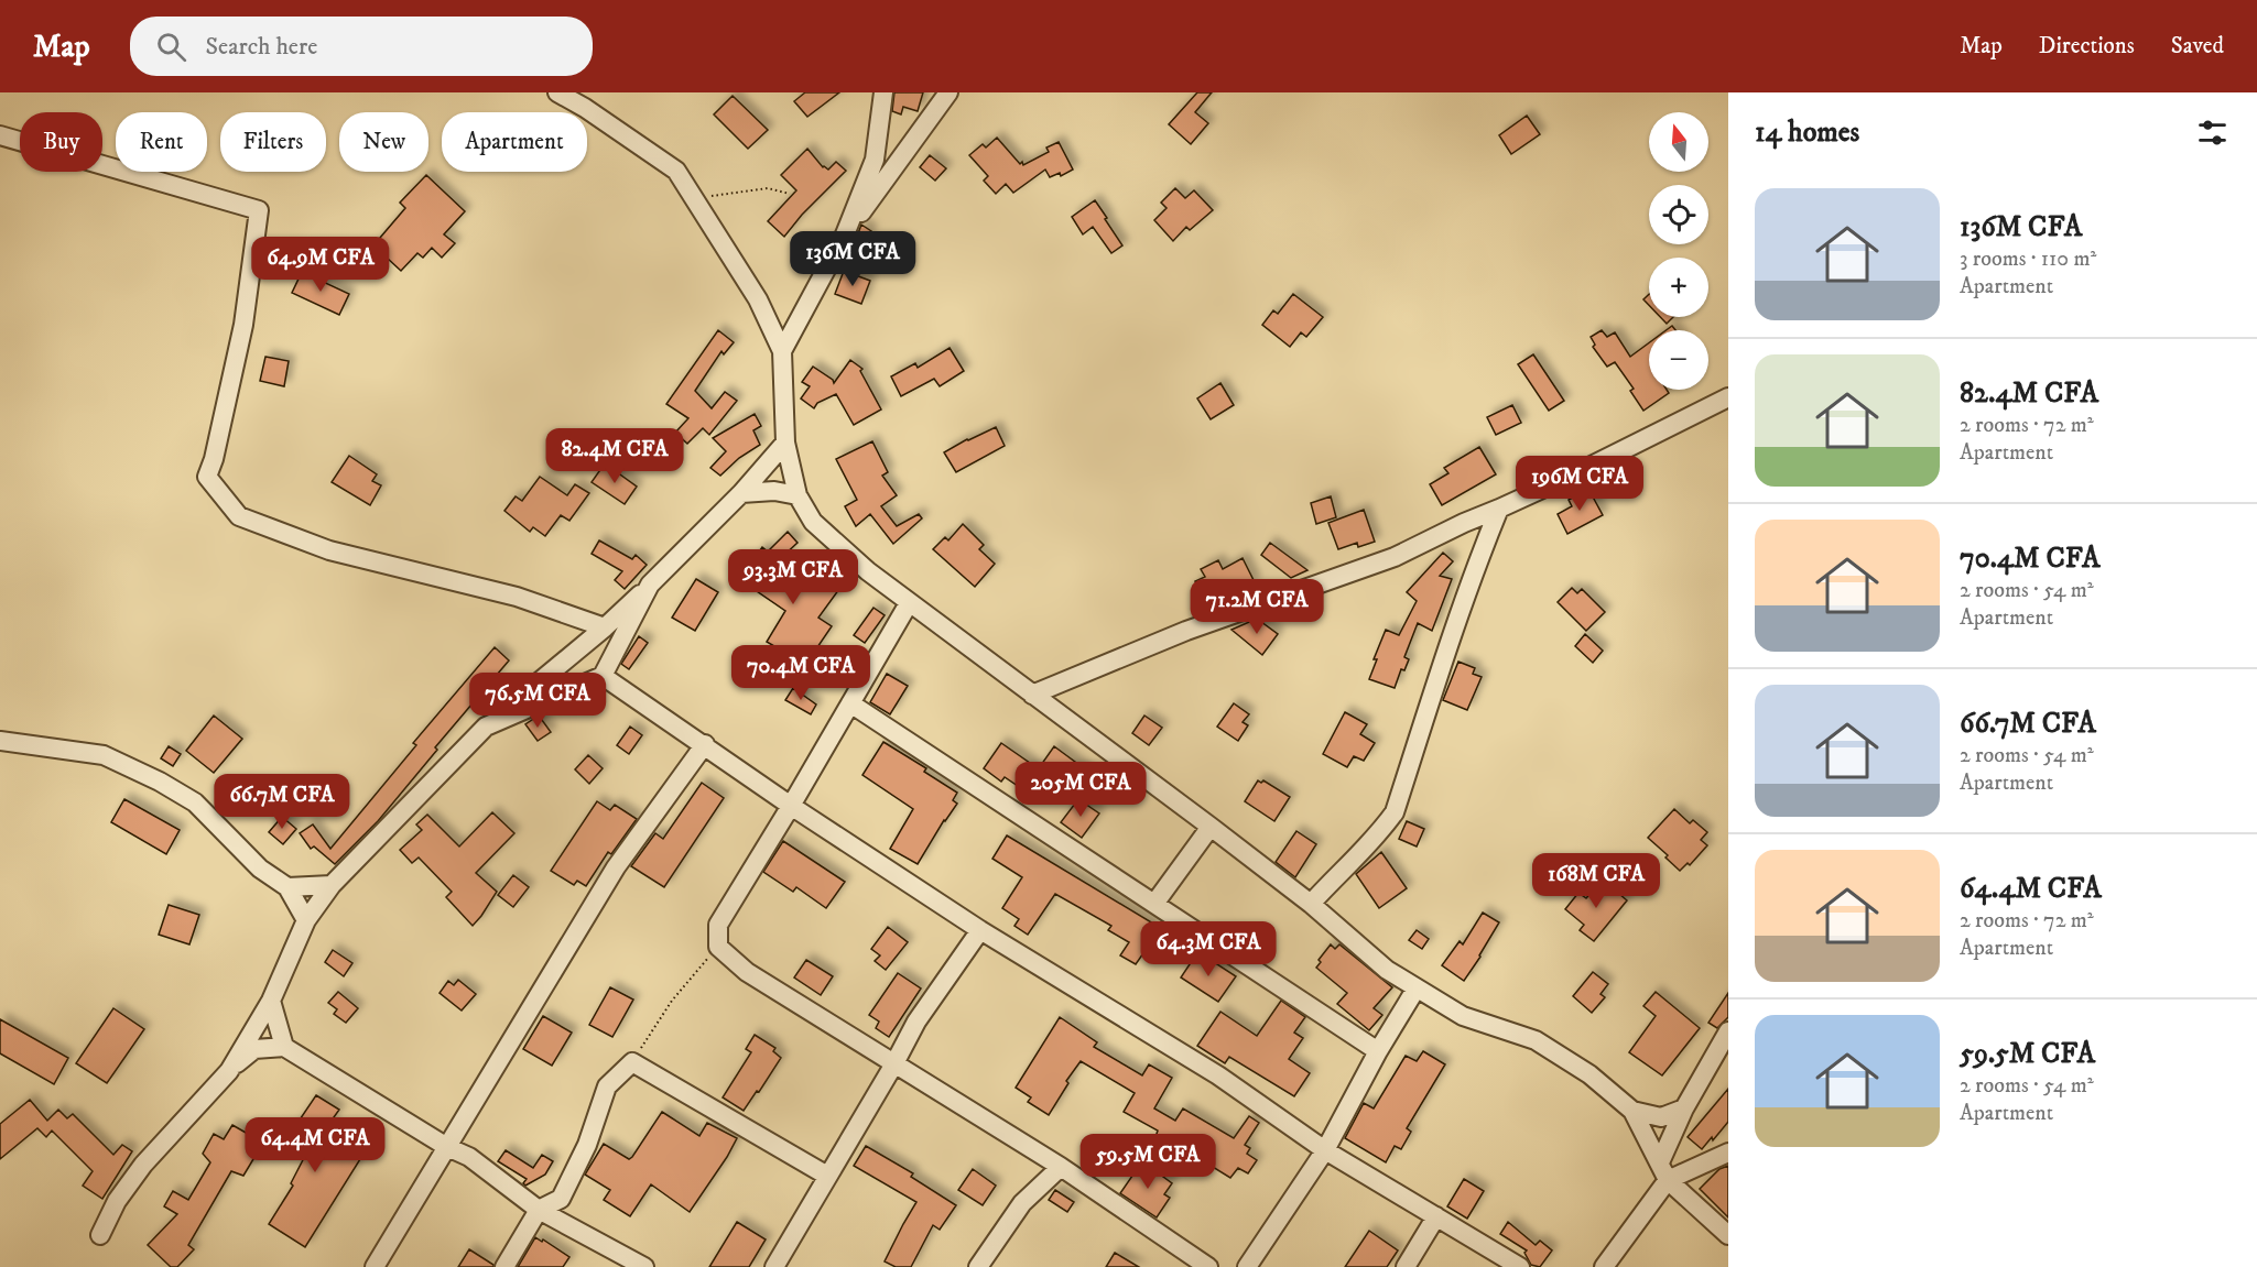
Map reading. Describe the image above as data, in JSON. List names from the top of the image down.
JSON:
{
  "north": "top",
  "page": {
    "header": "Map",
    "search": "Search here",
    "nav": ["Map", "Directions", "Saved"],
    "heading": "14 homes",
    "map_buttons": ["+", "−"],
    "chip": [
      "Buy",
      "Rent",
      "Filters",
      "New",
      "Apartment"
    ],
    "list": [
      {
        "name": "136M CFA",
        "note": "3 rooms · 110 m² · Apartment"
      },
      {
        "name": "82.4M CFA",
        "note": "2 rooms · 72 m² · Apartment"
      },
      {
        "name": "70.4M CFA",
        "note": "2 rooms · 54 m² · Apartment"
      },
      {
        "name": "66.7M CFA",
        "note": "2 rooms · 54 m² · Apartment"
      },
      {
        "name": "64.4M CFA",
        "note": "2 rooms · 72 m² · Apartment"
      },
      {
        "name": "59.5M CFA",
        "note": "2 rooms · 54 m² · Apartment"
      }
    ],
    "price": [
      "136M CFA",
      "64.9M CFA",
      "82.4M CFA",
      "196M CFA",
      "93.3M CFA",
      "71.2M CFA",
      "70.4M CFA",
      "76.5M CFA",
      "205M CFA",
      "66.7M CFA",
      "168M CFA",
      "64.3M CFA",
      "64.4M CFA",
      "59.5M CFA"
    ]
  }
}
